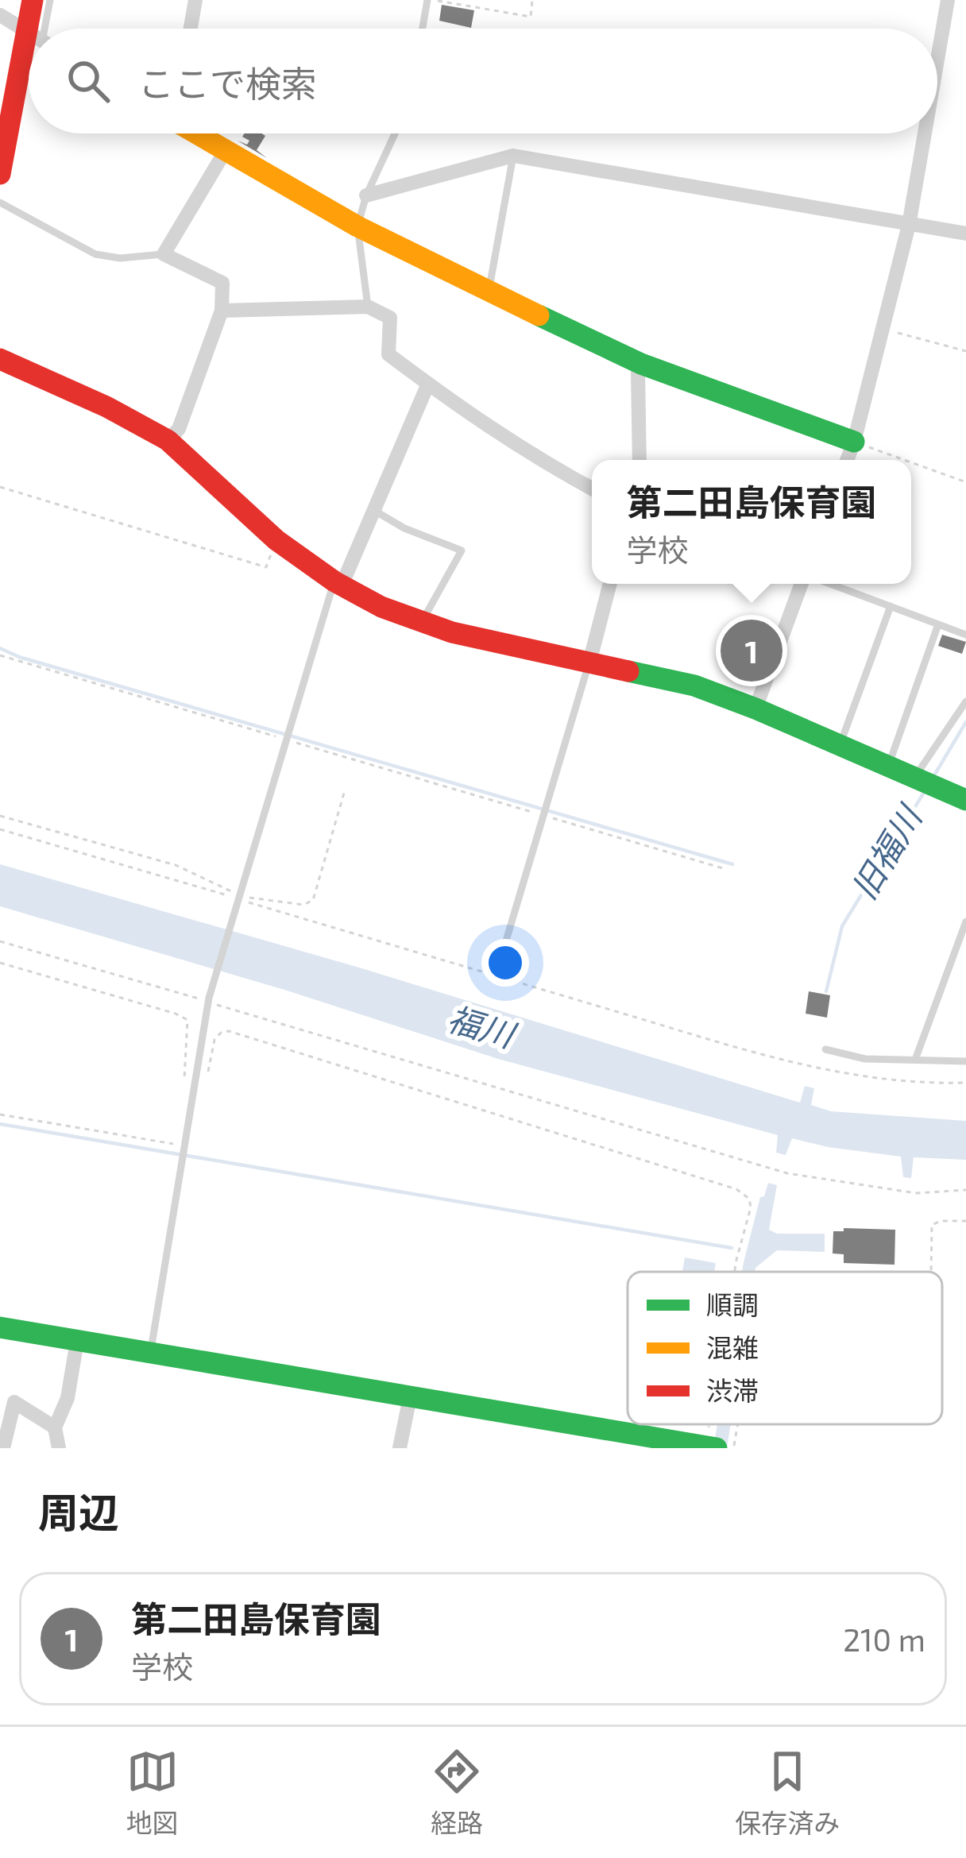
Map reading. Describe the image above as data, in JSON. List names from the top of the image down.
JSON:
{
  "water": ["旧福川", "福川"],
  "legend": ["順調", "混雑", "渋滞"],
  "page": {
    "search": "ここで検索",
    "popup": ["第二田島保育園", "学校"],
    "pins": "1",
    "heading": "周辺",
    "list": [
      {
        "mark": "1",
        "name": "第二田島保育園",
        "note": "学校",
        "value": "210 m"
      }
    ],
    "nav": ["地図", "経路", "保存済み"]
  }
}
